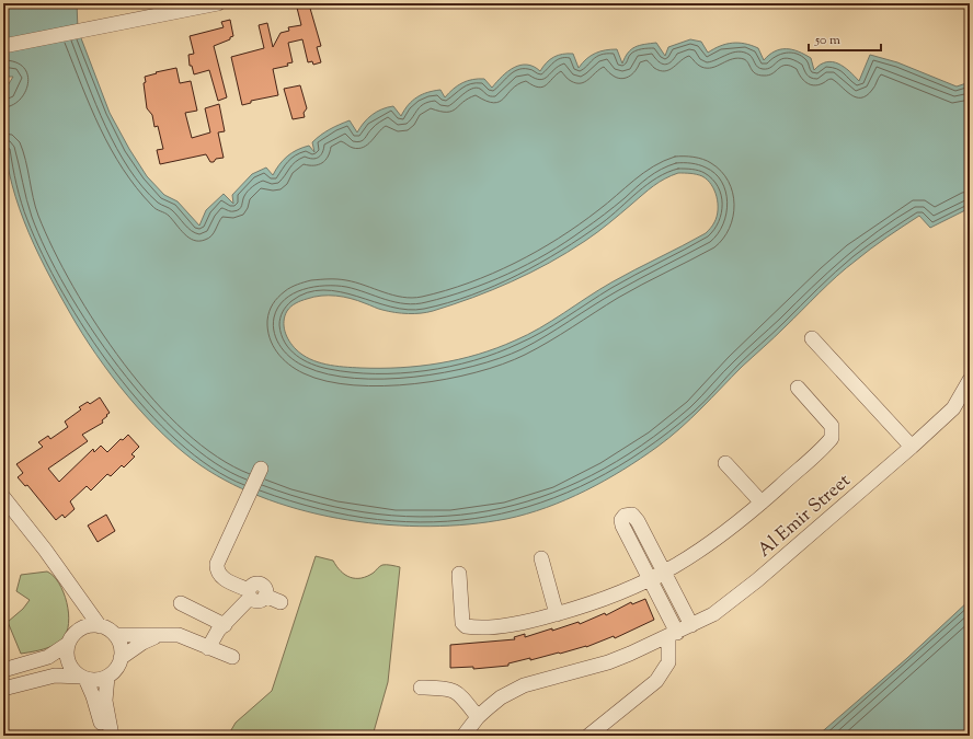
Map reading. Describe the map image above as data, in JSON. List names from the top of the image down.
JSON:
{
  "streets": {
    "street": ["Al Emir Street"]
  },
  "scale_bar": "50 m"
}
